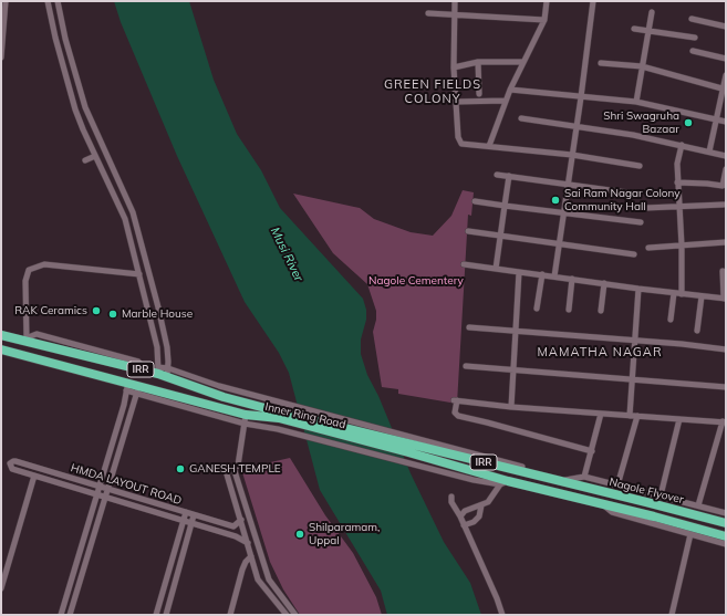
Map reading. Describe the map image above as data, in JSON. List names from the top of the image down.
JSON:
{
  "streets": {
    "highway": ["IRR", "Inner Ring Road", "Nagole Flyover"],
    "street": ["HMDA LAYOUT ROAD"]
  },
  "crossings": [
    ["Inner Ring Road", "Nagole Flyover"]
  ],
  "districts": ["GREEN FIELDS COLONY", "MAMATHA NAGAR"],
  "water": ["Musi River"],
  "parks": ["Nagole Cementery"],
  "places": [
    "Shri Swagruha Bazaar",
    "Sai Ram Nagar Colony Community Hall",
    "RAK Ceramics",
    "Marble House",
    "GANESH TEMPLE",
    "Shilparamam, Uppal"
  ]
}
